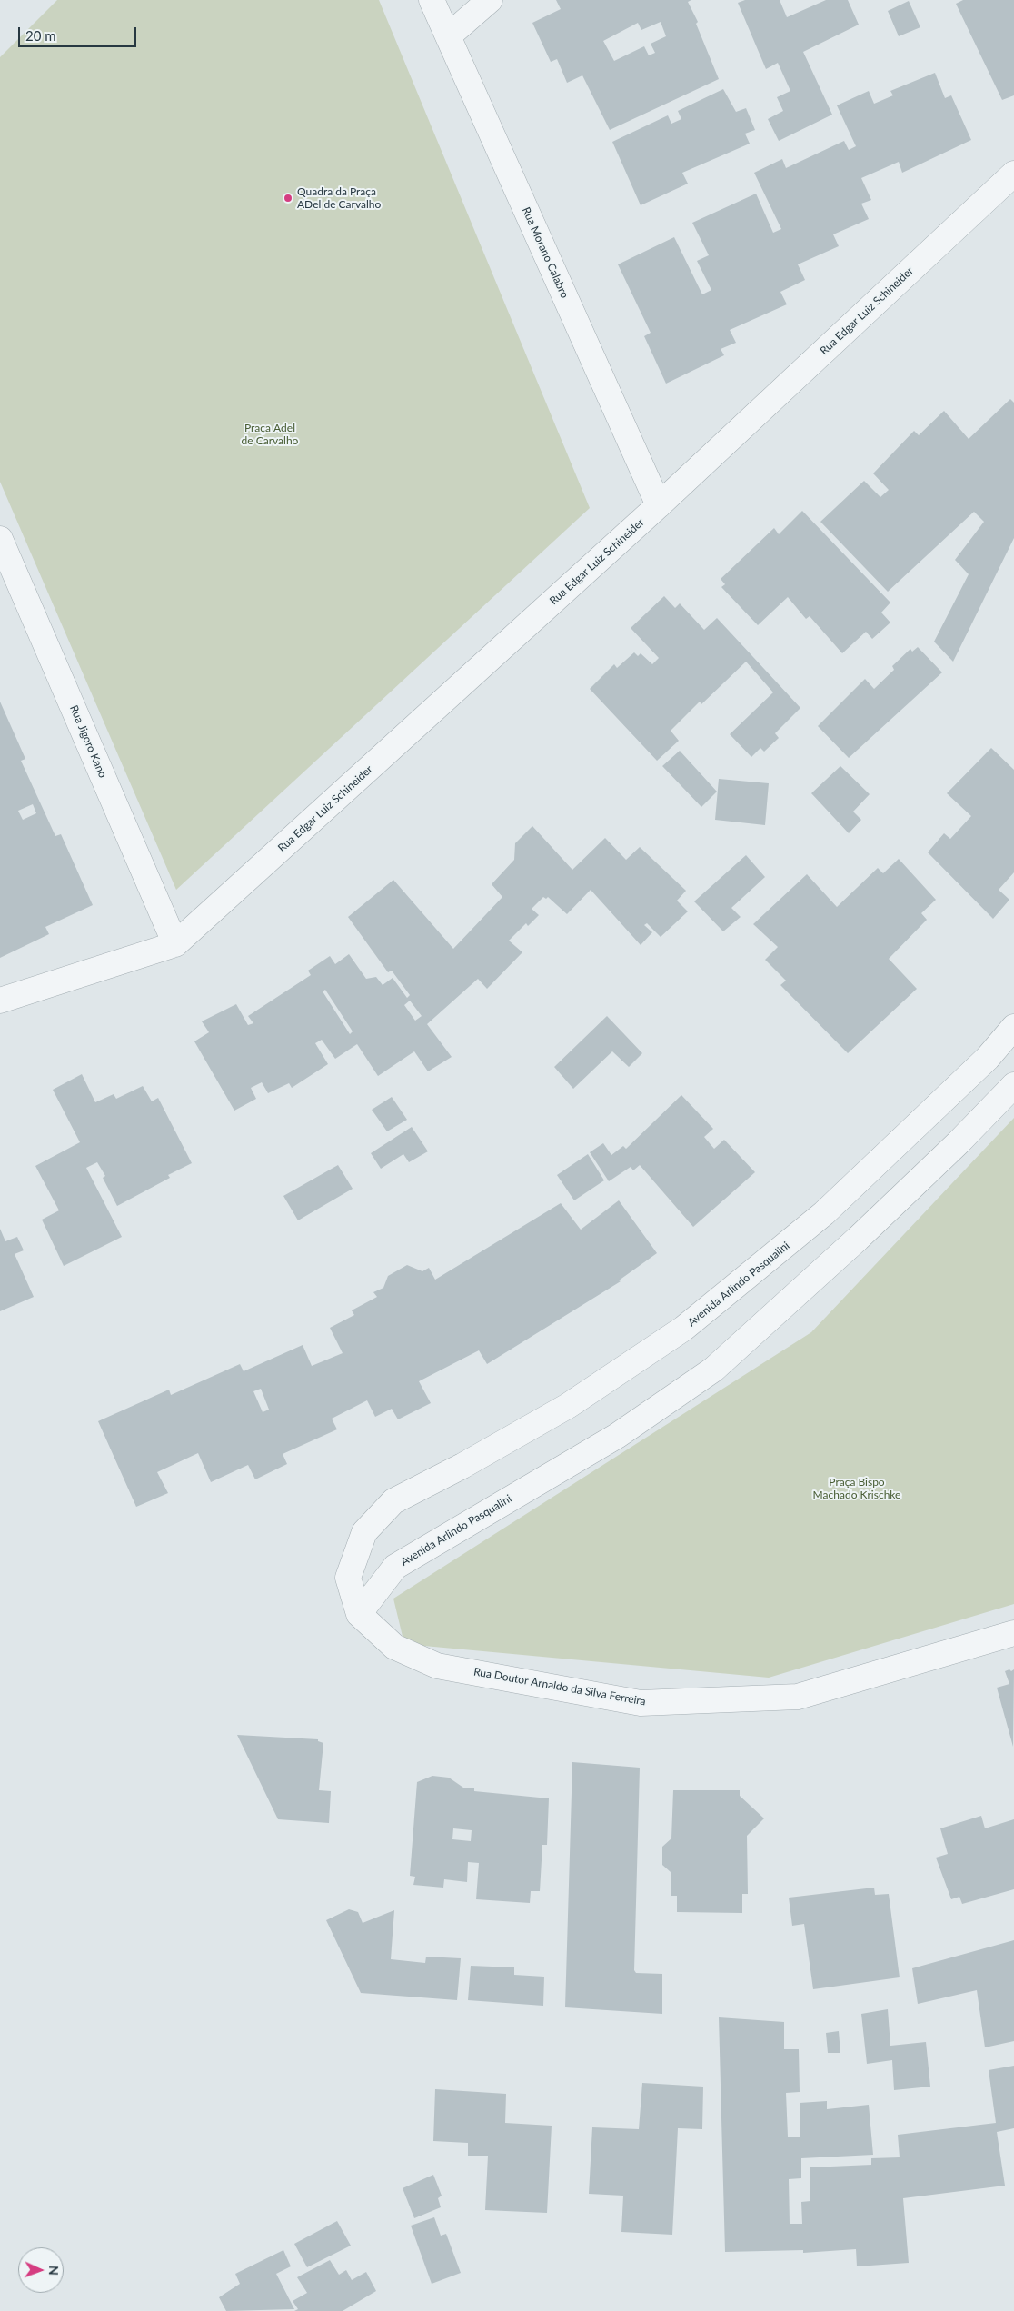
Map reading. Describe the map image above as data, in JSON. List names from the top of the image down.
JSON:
{
  "streets": {
    "street": [
      "Rua Morano Calabro",
      "Rua Edgar Luiz Schineider",
      "Rua Jigoro Kano",
      "Avenida Arlindo Pasqualini",
      "Rua Doutor Arnaldo da Silva Ferreira"
    ]
  },
  "crossings": [
    ["Rua Morano Calabro", "Rua Edgar Luiz Schineider"],
    ["Rua Edgar Luiz Schineider", "Rua Jigoro Kano"],
    ["Avenida Arlindo Pasqualini", "Rua Doutor Arnaldo da Silva Ferreira"]
  ],
  "parks": ["Praça Adel de Carvalho", "Praça Bispo Machado Krischke"],
  "places": ["Quadra da Praça ADel de Carvalho"],
  "scale_bar": "20 m",
  "north": "right"
}
